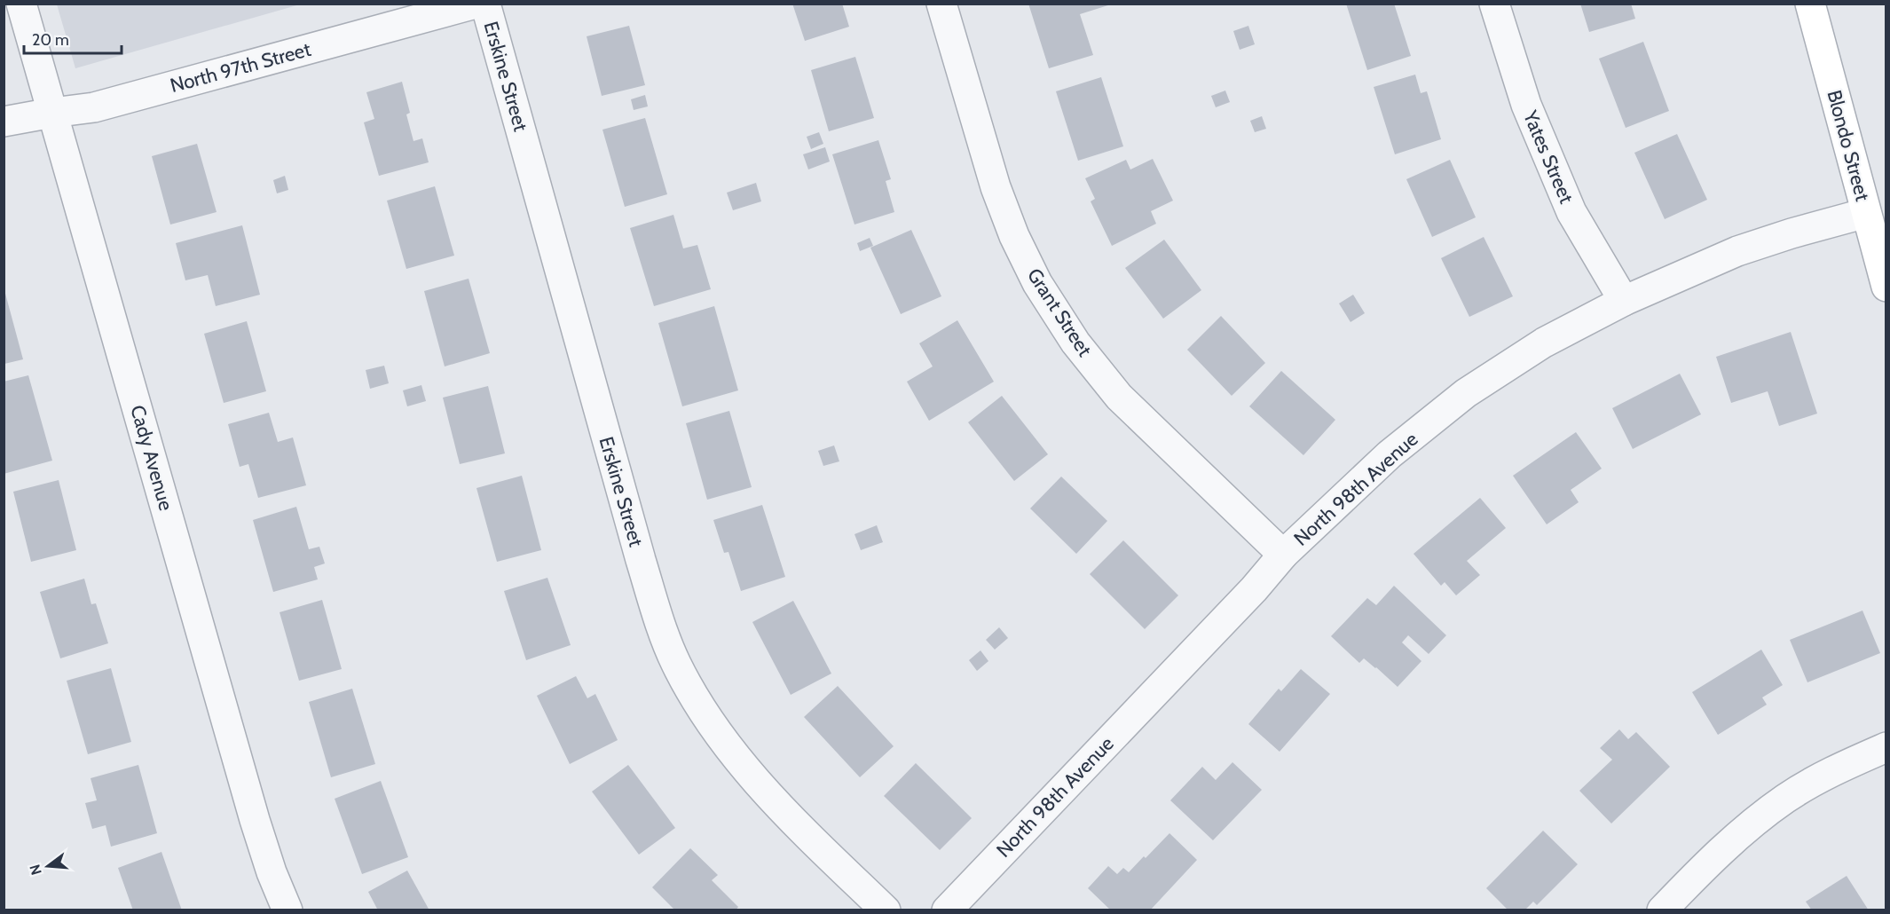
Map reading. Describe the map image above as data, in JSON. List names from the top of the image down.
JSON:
{
  "streets": {
    "main road": ["Blondo Street"],
    "street": [
      "North 97th Street",
      "Erskine Street",
      "Yates Street",
      "Grant Street",
      "Cady Avenue",
      "North 98th Avenue"
    ]
  },
  "crossings": [
    ["North 97th Street", "Cady Avenue"],
    ["Blondo Street", "North 98th Avenue"],
    ["Yates Street", "North 98th Avenue"],
    ["Grant Street", "North 98th Avenue"]
  ],
  "scale_bar": "20 m",
  "north": "left"
}
